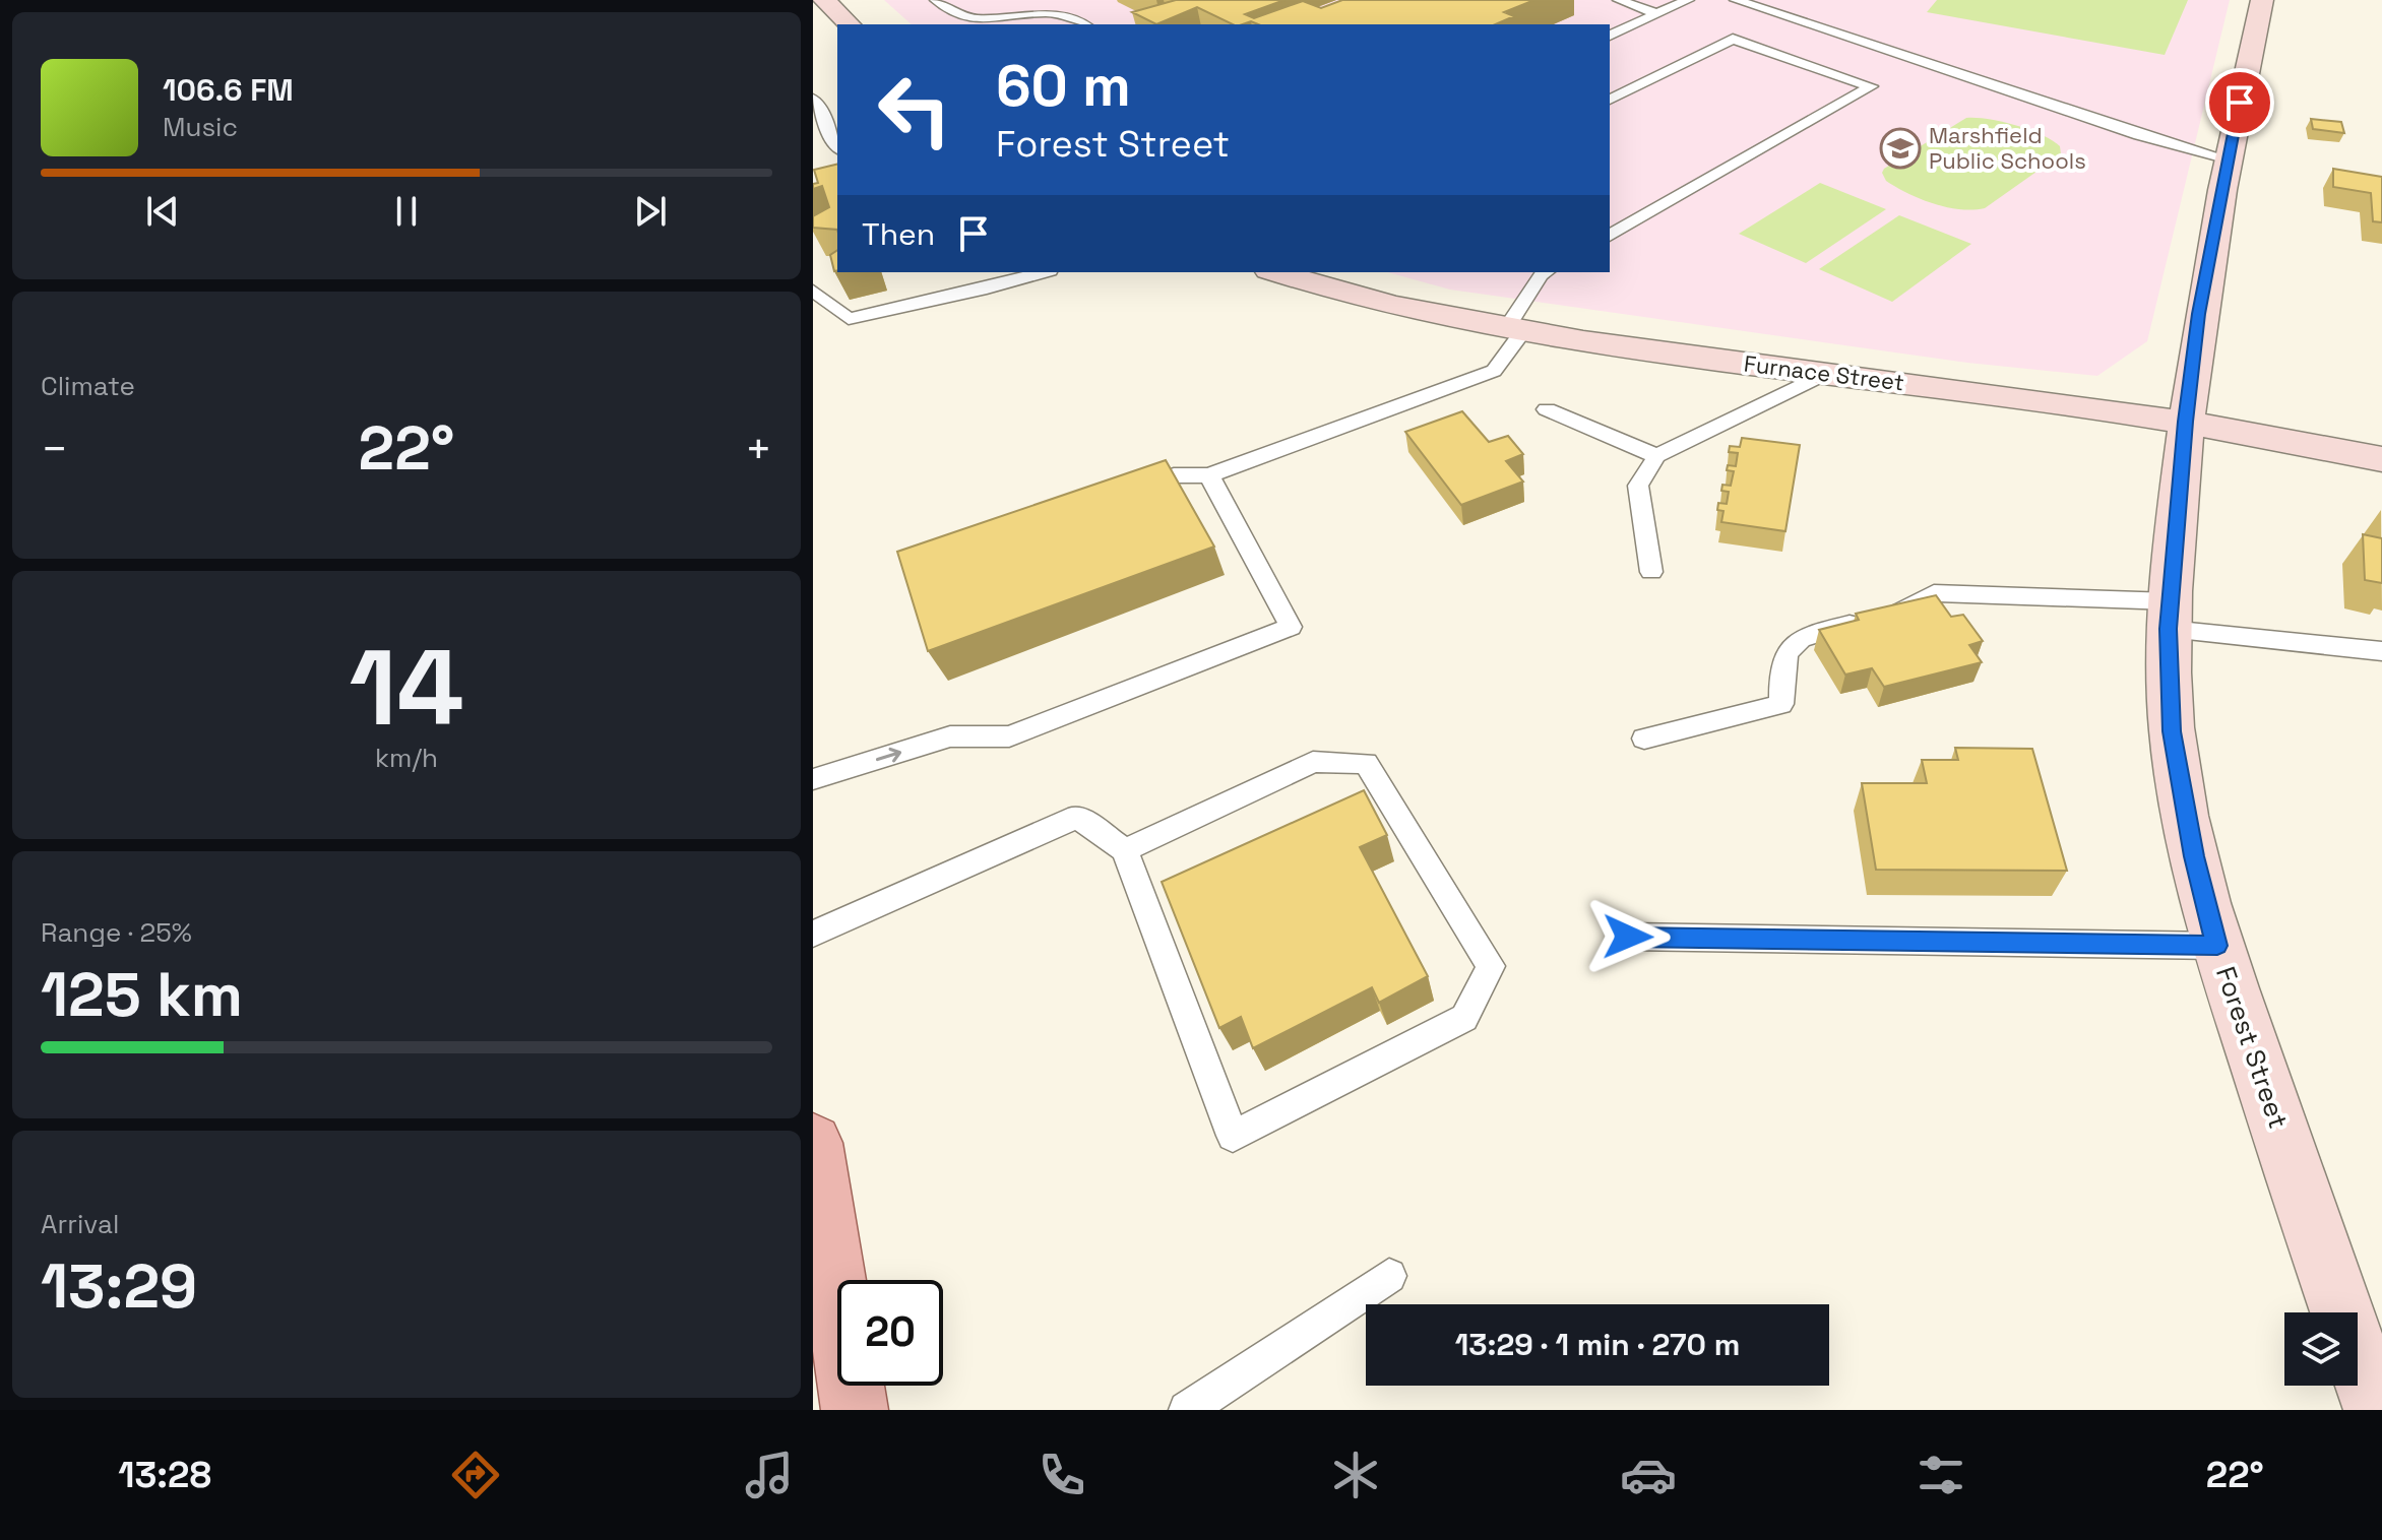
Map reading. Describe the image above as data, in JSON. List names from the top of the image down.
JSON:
{
  "streets": {
    "street": ["Furnace Street", "Forest Street"]
  },
  "crossings": [
    ["Furnace Street", "Forest Street"]
  ],
  "places": {
    "school or university": ["Marshfield Public Schools"]
  },
  "page": {
    "turn": ["60 m", "Forest Street"],
    "song": ["106.6 FM", "Music"],
    "then": "Then",
    "tile": [
      "Climate",
      ["14", "km/h"],
      ["Range · 25%", "125 km"],
      ["Arrival", "13:29"]
    ],
    "heat": ["−", "22°", "+"],
    "limit": "20",
    "trip": "13:29 · 1 min · 270 m",
    "tabs": ["13:28", "22°"]
  }
}
